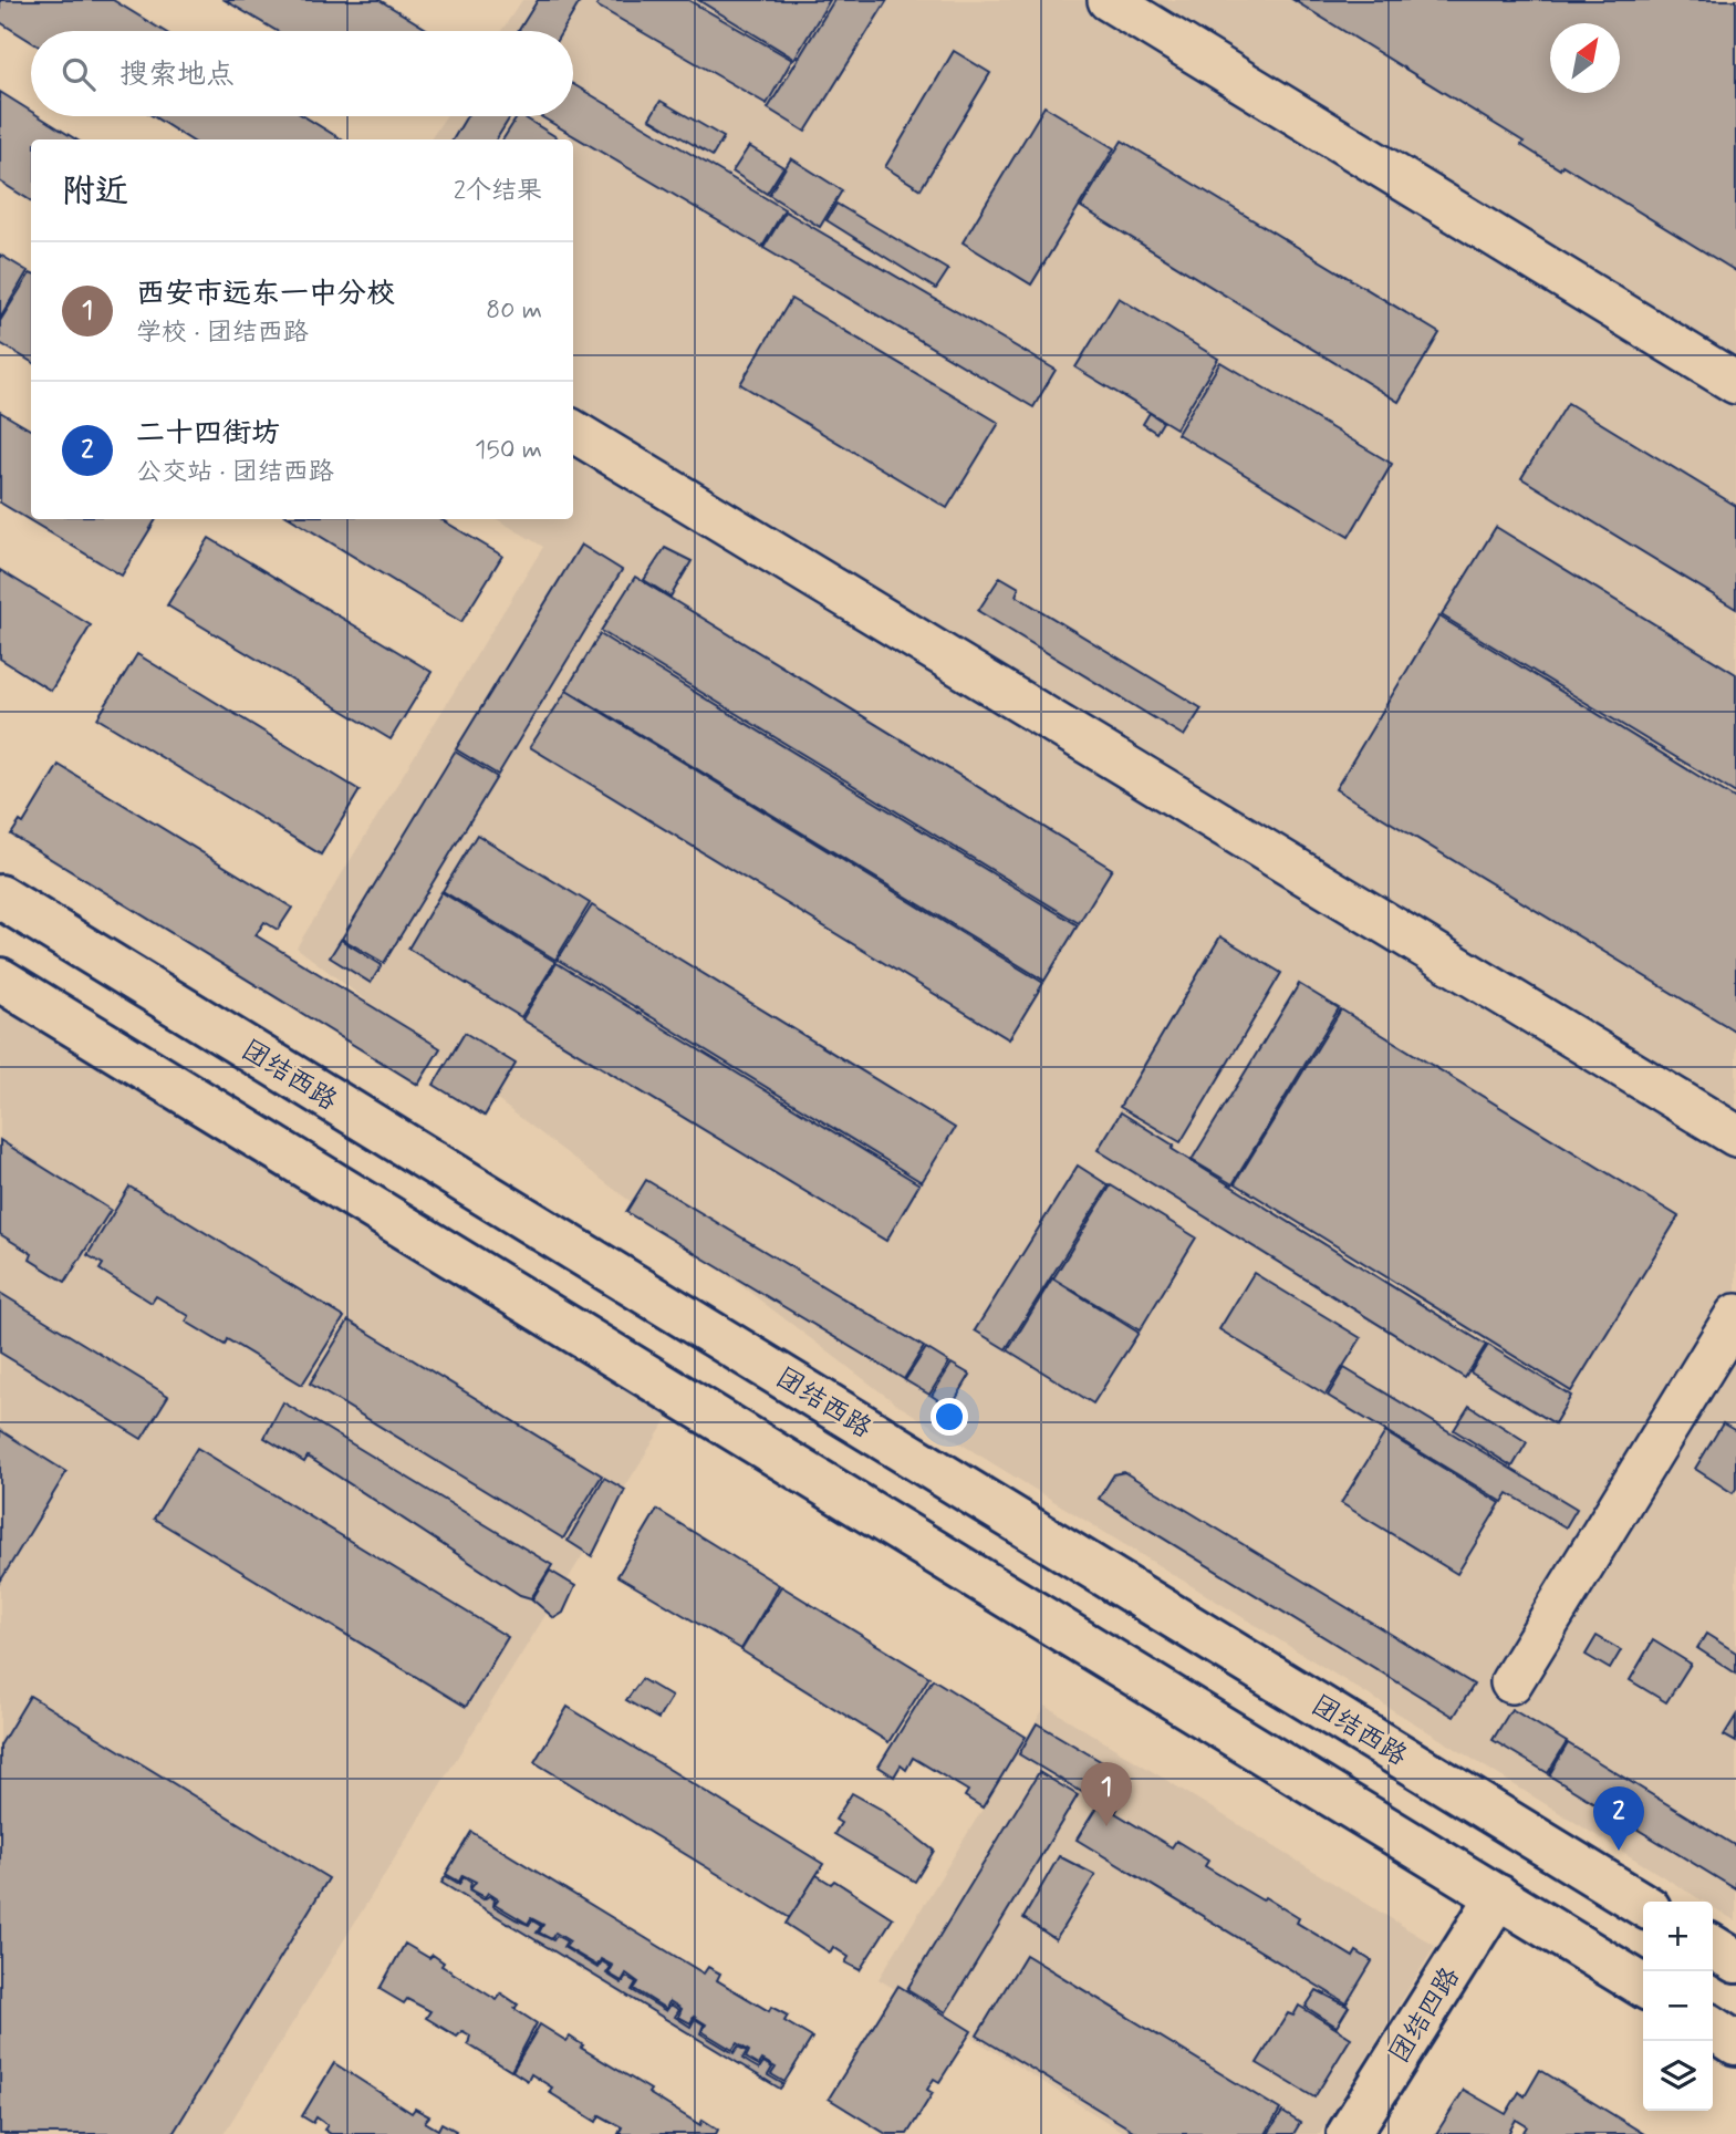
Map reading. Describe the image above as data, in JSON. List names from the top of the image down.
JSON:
{
  "streets": {
    "street": ["团结西路", "团结四路"]
  },
  "north": "top right",
  "page": {
    "search": "搜索地点",
    "heading": ["附近", "2个结果"],
    "list": [
      {
        "mark": "1",
        "name": "西安市远东一中分校",
        "note": "学校 · 团结西路",
        "value": "80 m"
      },
      {
        "mark": "2",
        "name": "二十四街坊",
        "note": "公交站 · 团结西路",
        "value": "150 m"
      }
    ],
    "pins": ["1", "2"],
    "map_buttons": ["+", "−"]
  }
}
